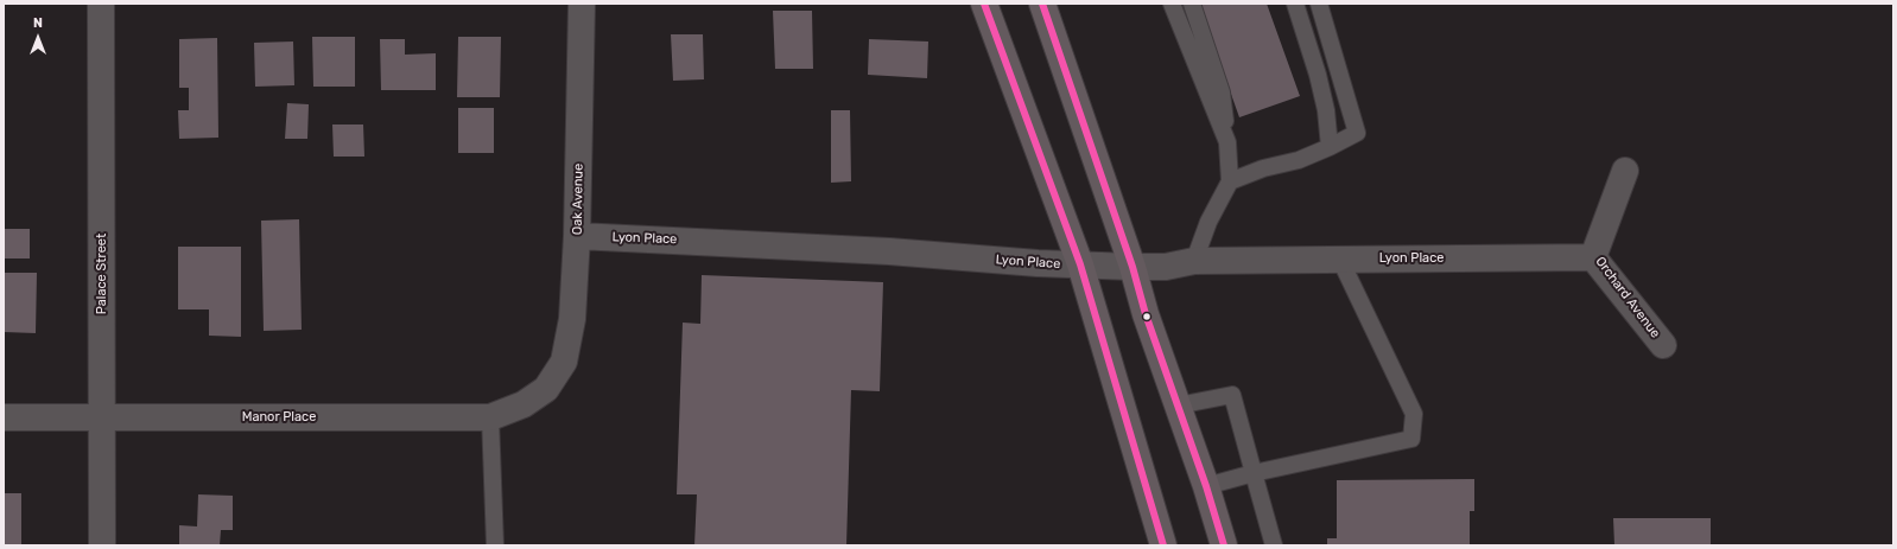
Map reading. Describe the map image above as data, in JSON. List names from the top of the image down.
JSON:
{
  "streets": {
    "street": [
      "Oak Avenue",
      "Lyon Place",
      "Palace Street",
      "Orchard Avenue",
      "Manor Place"
    ]
  },
  "crossings": [
    ["Oak Avenue", "Lyon Place"],
    ["Oak Avenue", "Manor Place"],
    ["Lyon Place", "Orchard Avenue"],
    ["Palace Street", "Manor Place"]
  ],
  "north": "top"
}
